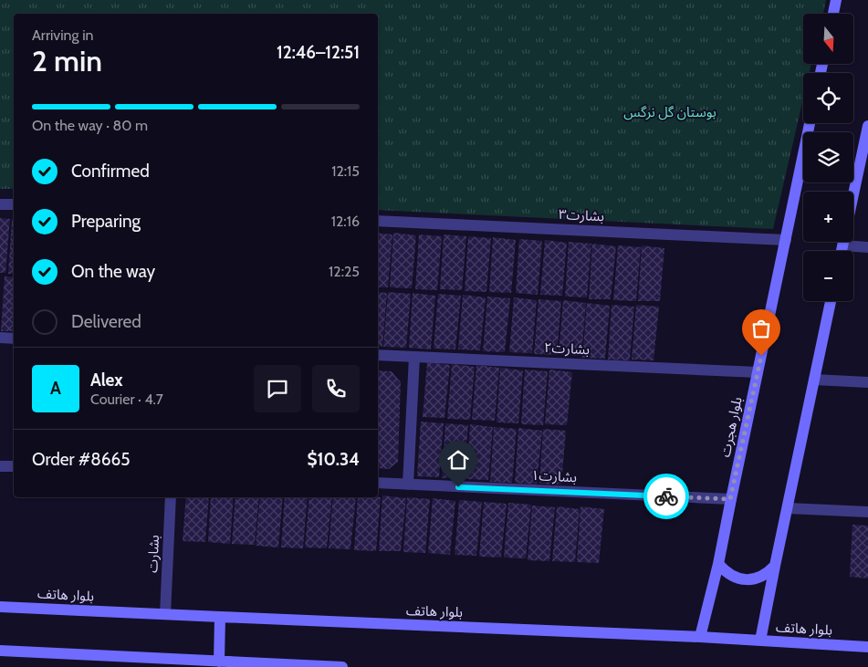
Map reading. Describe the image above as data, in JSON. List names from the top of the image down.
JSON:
{
  "streets": {
    "main road": ["بلوار هجرت", "بلوار هاتف"],
    "street": [
      "بشارت۳",
      "بشارت۲",
      "بشارت۱",
      "بشارت"
    ]
  },
  "crossings": [
    ["بشارت۳", "بلوار هجرت"],
    ["بشارت۲", "بلوار هجرت"],
    ["بلوار هجرت", "بشارت۱"],
    ["بلوار هجرت", "بلوار هاتف"],
    ["بشارت", "بلوار هاتف"]
  ],
  "parks": ["بوستان گل نرگس"],
  "north": "bottom",
  "page": {
    "map_buttons": ["+", "−"],
    "heading": ["2 min", "Arriving in", "12:46–12:51"],
    "panel": [
      "Alex",
      "Courier · 4.7",
      "Order #8665",
      "$10.34"
    ],
    "bar": "On the way · 80 m",
    "list": [
      ["Confirmed", "12:15"],
      ["Preparing", "12:16"],
      ["On the way", "12:25"],
      "Delivered"
    ],
    "round": "A"
  }
}
